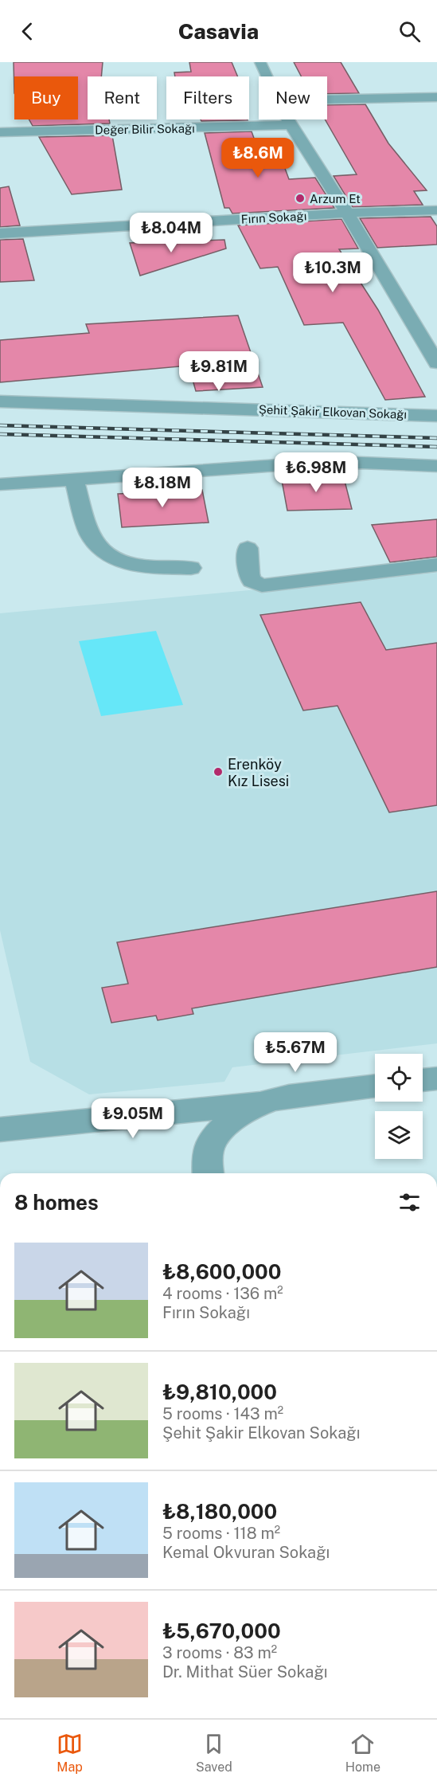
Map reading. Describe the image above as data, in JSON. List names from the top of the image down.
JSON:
{
  "streets": {
    "street": ["Değer Bilir Sokağı", "Fırın Sokağı", "Şehit Şakir Elkovan Sokağı"]
  },
  "places": ["Arzum Et", "Erenköy Kız Lisesi"],
  "page": {
    "header": "Casavia",
    "chip": [
      "Buy",
      "Rent",
      "Filters",
      "New"
    ],
    "price": [
      "₺8.6M",
      "₺8.04M",
      "₺10.3M",
      "₺9.81M",
      "₺6.98M",
      "₺8.18M",
      "₺5.67M",
      "₺9.05M"
    ],
    "heading": "8 homes",
    "list": [
      {
        "name": "₺8,600,000",
        "note": "4 rooms · 136 m² · Fırın Sokağı"
      },
      {
        "name": "₺9,810,000",
        "note": "5 rooms · 143 m² · Şehit Şakir Elkovan Sokağı"
      },
      {
        "name": "₺8,180,000",
        "note": "5 rooms · 118 m² · Kemal Okvuran Sokağı"
      },
      {
        "name": "₺5,670,000",
        "note": "3 rooms · 83 m² · Dr. Mithat Süer Sokağı"
      }
    ],
    "tabs": ["Map", "Saved", "Home"]
  }
}
